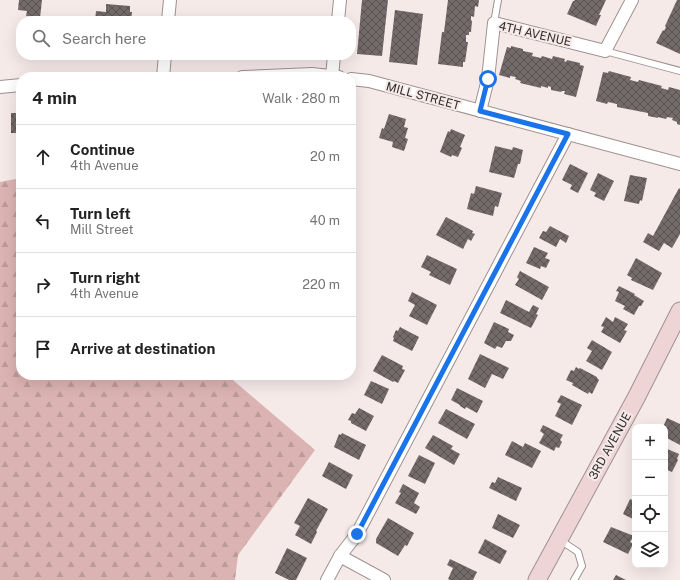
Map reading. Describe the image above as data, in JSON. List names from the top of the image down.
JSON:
{
  "streets": {
    "main road": ["3RD AVENUE"],
    "street": ["4TH AVENUE", "MILL STREET"]
  },
  "crossings": [
    ["4TH AVENUE", "MILL STREET"]
  ],
  "page": {
    "search": "Search here",
    "heading": ["4 min", "Walk · 280 m"],
    "list": [
      ["Continue", "4th Avenue", "20 m"],
      ["Turn left", "Mill Street", "40 m"],
      ["Turn right", "4th Avenue", "220 m"],
      "Arrive at destination"
    ],
    "map_buttons": ["+", "−"]
  }
}
